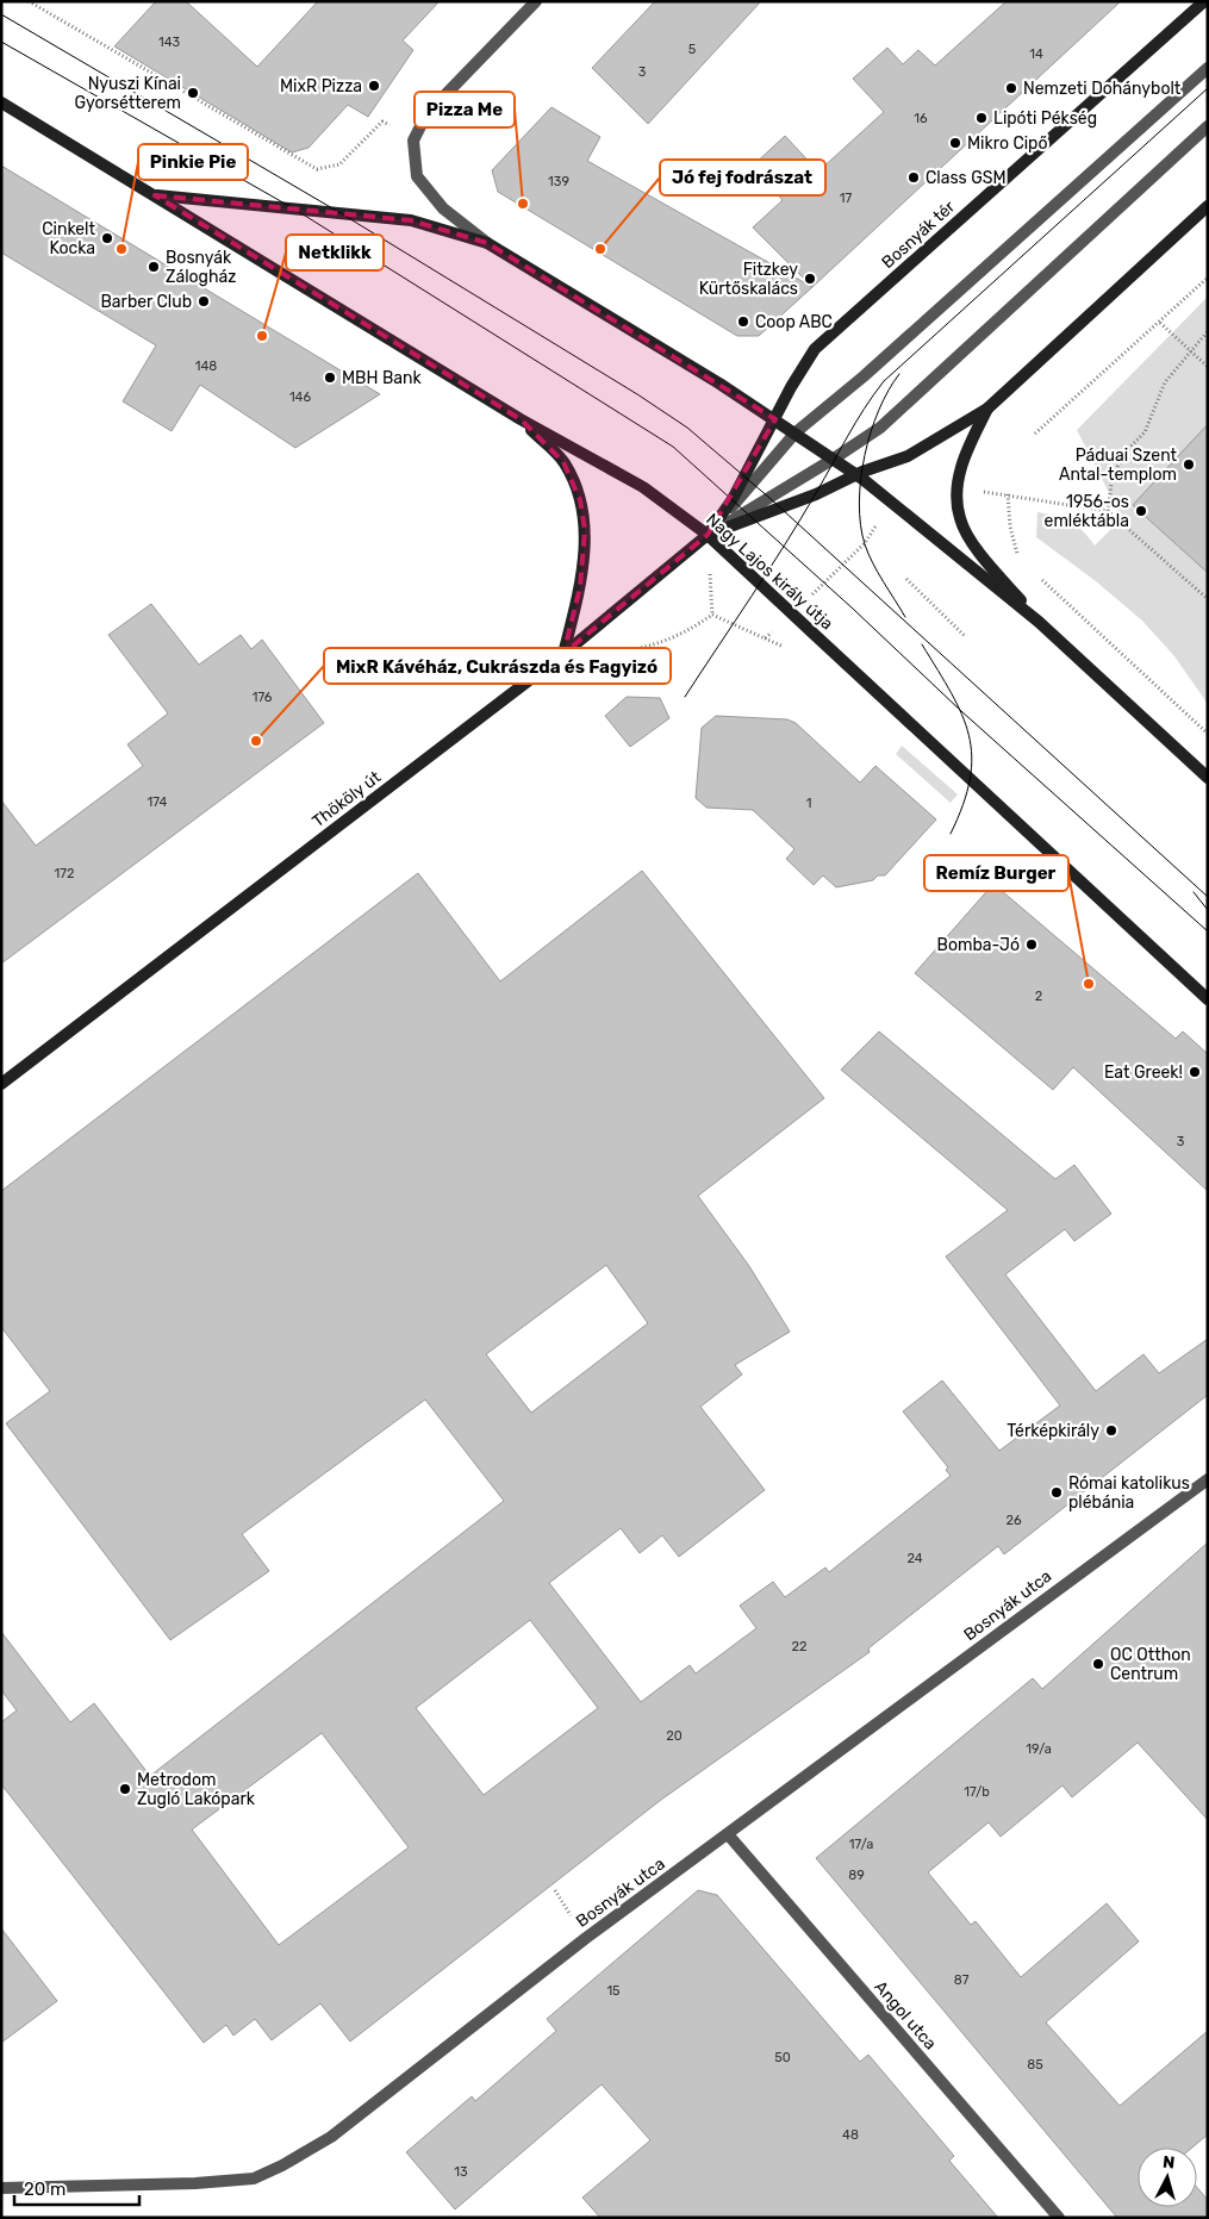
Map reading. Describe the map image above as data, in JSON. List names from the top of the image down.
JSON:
{
  "streets": {
    "main road": ["Bosnyák tér", "Nagy Lajos király útja", "Thököly út"],
    "street": ["Bosnyák utca", "Angol utca"]
  },
  "crossings": [
    ["Bosnyák tér", "Nagy Lajos király útja"],
    ["Bosnyák tér", "Thököly út"],
    ["Nagy Lajos király útja", "Thököly út"],
    ["Bosnyák utca", "Angol utca"]
  ],
  "places": [
    "MixR Pizza",
    "Nemzeti Dohánybolt",
    "Nyuszi Kínai Gyorsétterem",
    "Lipóti Pékség",
    "Mikro Cipő",
    "Class GSM",
    "Pizza Me",
    "Cinkelt Kocka",
    "Pinkie Pie",
    "Jó fej fodrászat",
    "Bosnyák Zálogház",
    "Fitzkey Kürtőskalács",
    "Barber Club",
    "Coop ABC",
    "Netklikk",
    "MBH Bank",
    "Páduai Szent Antal-templom",
    "1956-os emléktábla",
    "MixR Kávéház, Cukrászda és Fagyizó",
    "Bomba-Jó",
    "Remíz Burger",
    "Eat Greek!",
    "Térképkirály",
    "Római katolikus plébánia",
    "OC Otthon Centrum",
    "Metrodom Zugló Lakópark"
  ],
  "house_numbers": [
    "143",
    "5",
    "14",
    "3",
    "16",
    "139",
    "17",
    "148",
    "146",
    "176",
    "174",
    "1",
    "172",
    "2",
    "3",
    "26",
    "24",
    "22",
    "20",
    "19/a",
    "17/b",
    "17/a",
    "89",
    "87",
    "15",
    "50",
    "85",
    "48",
    "13"
  ],
  "scale_bar": "20 m",
  "north": "top"
}
